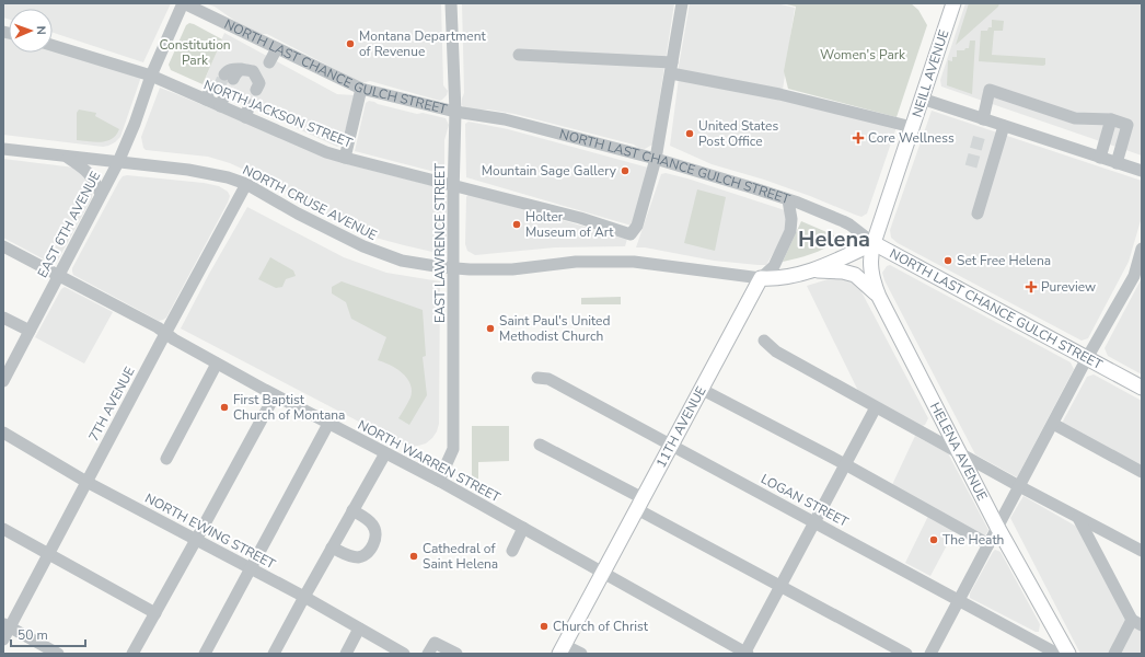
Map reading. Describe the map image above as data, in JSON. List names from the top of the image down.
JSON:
{
  "streets": {
    "main road": [
      "NORTH LAST CHANCE GULCH STREET",
      "NEILL AVENUE",
      "11TH AVENUE",
      "HELENA AVENUE"
    ],
    "street": [
      "NORTH JACKSON STREET",
      "NORTH CRUSE AVENUE",
      "EAST 6TH AVENUE",
      "EAST LAWRENCE STREET",
      "7TH AVENUE",
      "NORTH WARREN STREET",
      "LOGAN STREET",
      "NORTH EWING STREET"
    ]
  },
  "crossings": [
    ["NORTH LAST CHANCE GULCH STREET", "NEILL AVENUE"],
    ["NORTH LAST CHANCE GULCH STREET", "NORTH JACKSON STREET"],
    ["NORTH LAST CHANCE GULCH STREET", "EAST 6TH AVENUE"],
    ["NORTH LAST CHANCE GULCH STREET", "EAST LAWRENCE STREET"],
    ["NORTH LAST CHANCE GULCH STREET", "11TH AVENUE"],
    ["NORTH LAST CHANCE GULCH STREET", "HELENA AVENUE"],
    ["NEILL AVENUE", "HELENA AVENUE"],
    ["NORTH JACKSON STREET", "EAST 6TH AVENUE"],
    ["NORTH JACKSON STREET", "EAST LAWRENCE STREET"],
    ["NORTH CRUSE AVENUE", "EAST 6TH AVENUE"],
    ["NORTH CRUSE AVENUE", "EAST LAWRENCE STREET"],
    ["NORTH CRUSE AVENUE", "7TH AVENUE"],
    ["NORTH CRUSE AVENUE", "11TH AVENUE"],
    ["EAST 6TH AVENUE", "NORTH WARREN STREET"],
    ["EAST LAWRENCE STREET", "NORTH WARREN STREET"],
    ["7TH AVENUE", "NORTH WARREN STREET"],
    ["7TH AVENUE", "NORTH EWING STREET"],
    ["11TH AVENUE", "NORTH WARREN STREET"],
    ["11TH AVENUE", "LOGAN STREET"]
  ],
  "districts": ["Helena"],
  "parks": ["Constitution Park", "Women's Park"],
  "places": {
    "other": [
      "Montana Department of Revenue",
      "United States Post Office",
      "Mountain Sage Gallery",
      "Holter Museum of Art",
      "Set Free Helena",
      "Saint Paul's United Methodist Church",
      "First Baptist Church of Montana",
      "The Heath",
      "Cathedral of Saint Helena",
      "Church of Christ"
    ],
    "health": ["Core Wellness", "Pureview"]
  },
  "scale_bar": "50 m",
  "north": "right"
}
